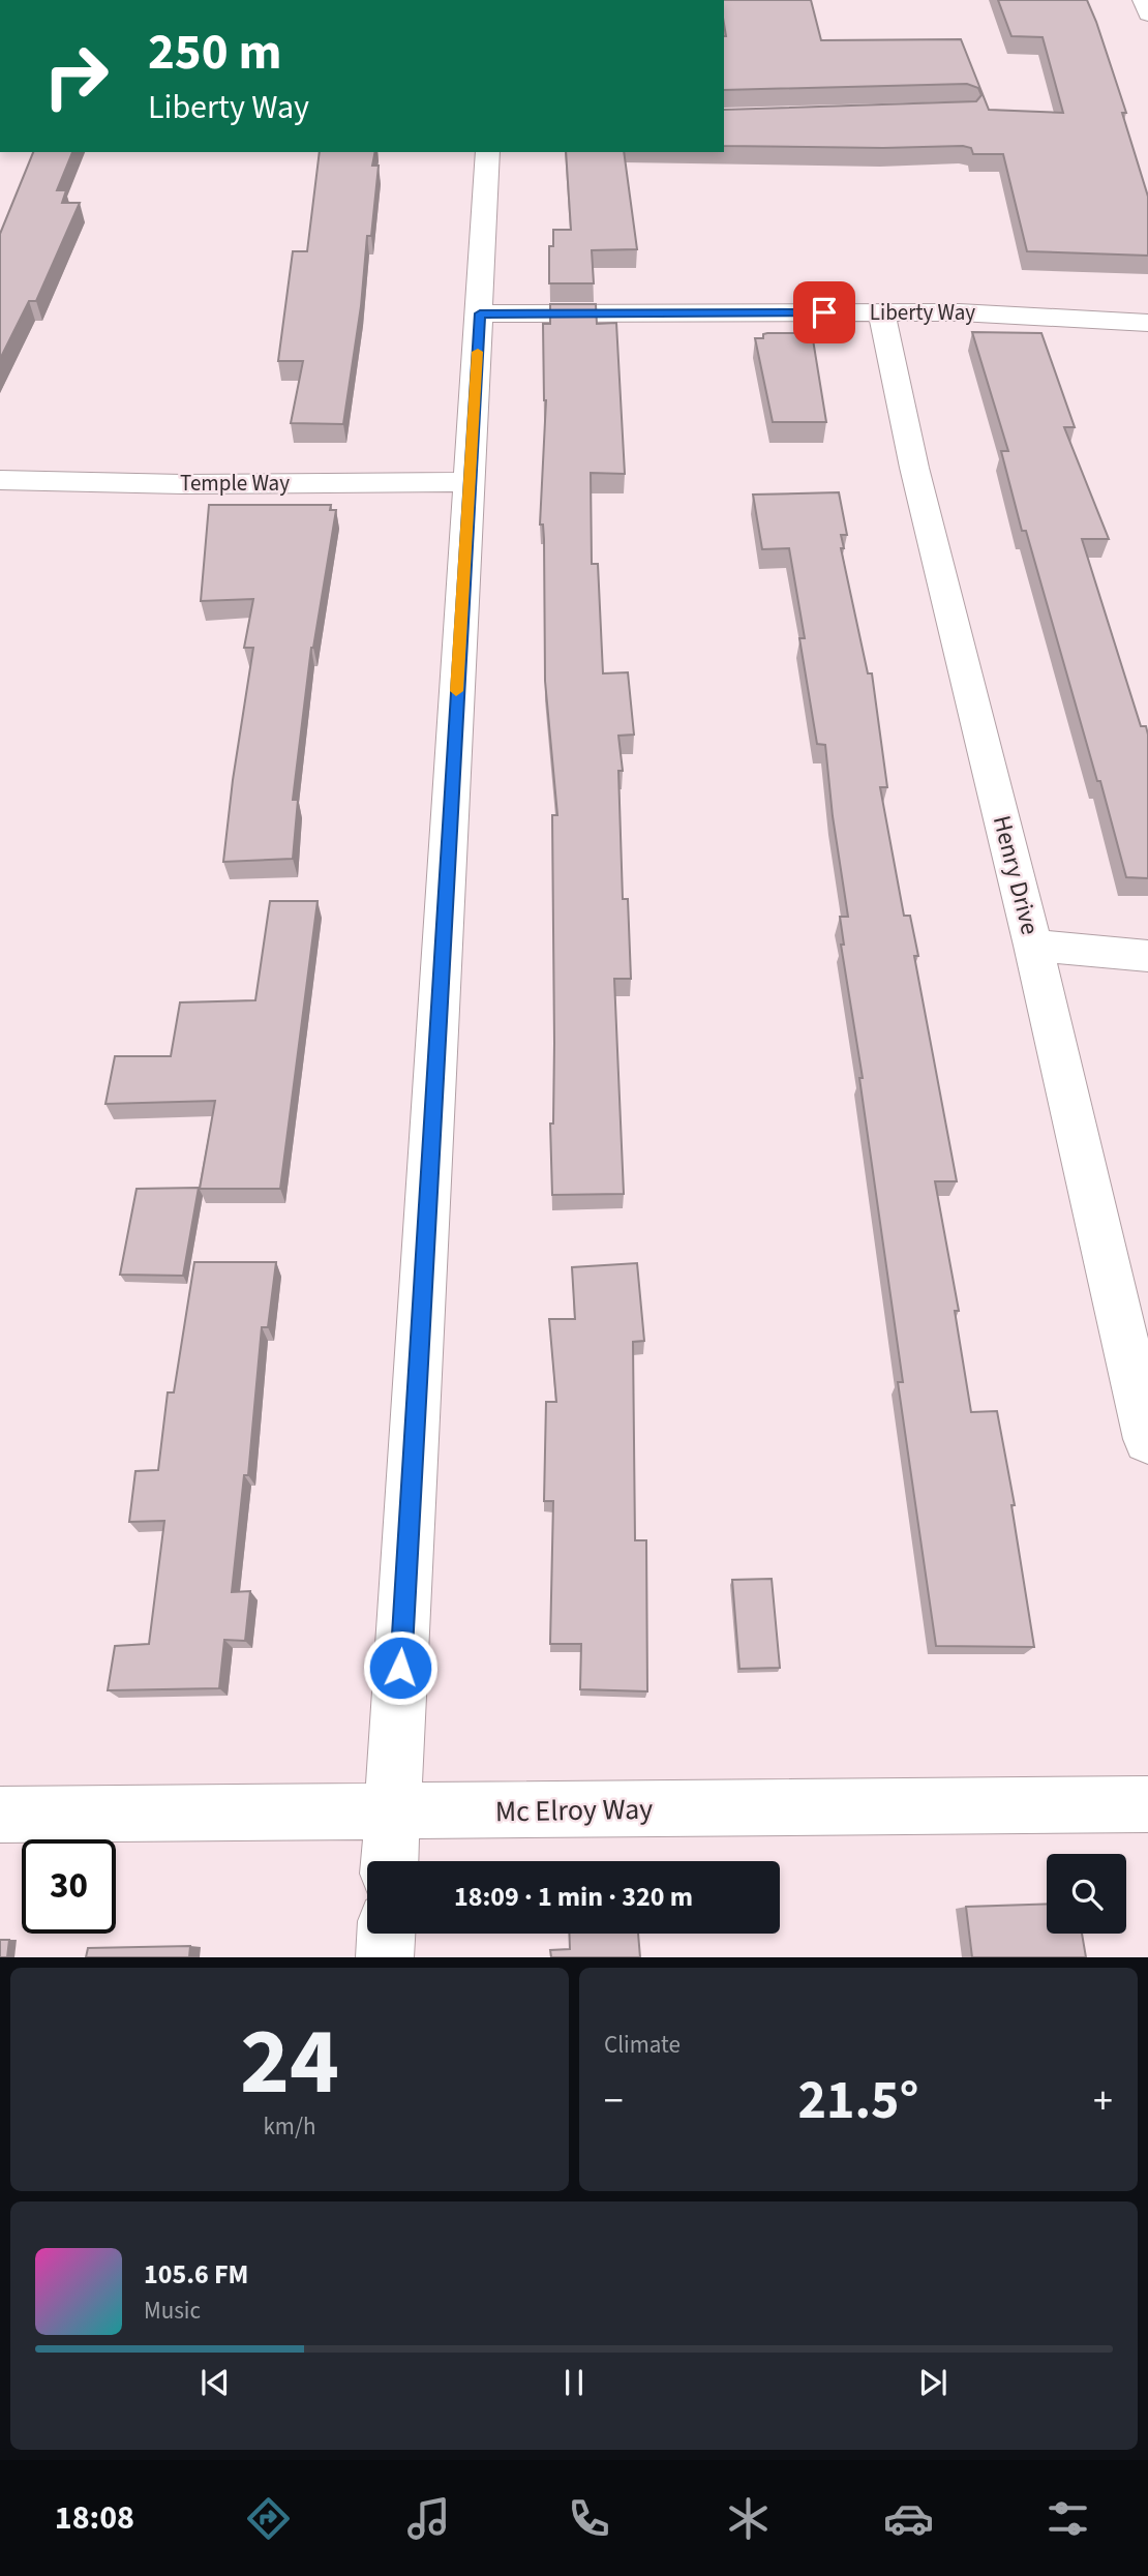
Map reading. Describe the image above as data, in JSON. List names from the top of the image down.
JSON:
{
  "streets": {
    "street": [
      "Liberty Way",
      "Temple Way",
      "Henry Drive",
      "Mc Elroy Way"
    ]
  },
  "crossings": [
    ["Liberty Way", "Henry Drive"]
  ],
  "page": {
    "turn": ["250 m", "Liberty Way"],
    "limit": "30",
    "trip": "18:09 · 1 min · 320 m",
    "tile": [
      ["24", "km/h"],
      "Climate"
    ],
    "heat": ["−", "21.5°", "+"],
    "song": ["105.6 FM", "Music"],
    "tabs": "18:08"
  }
}
